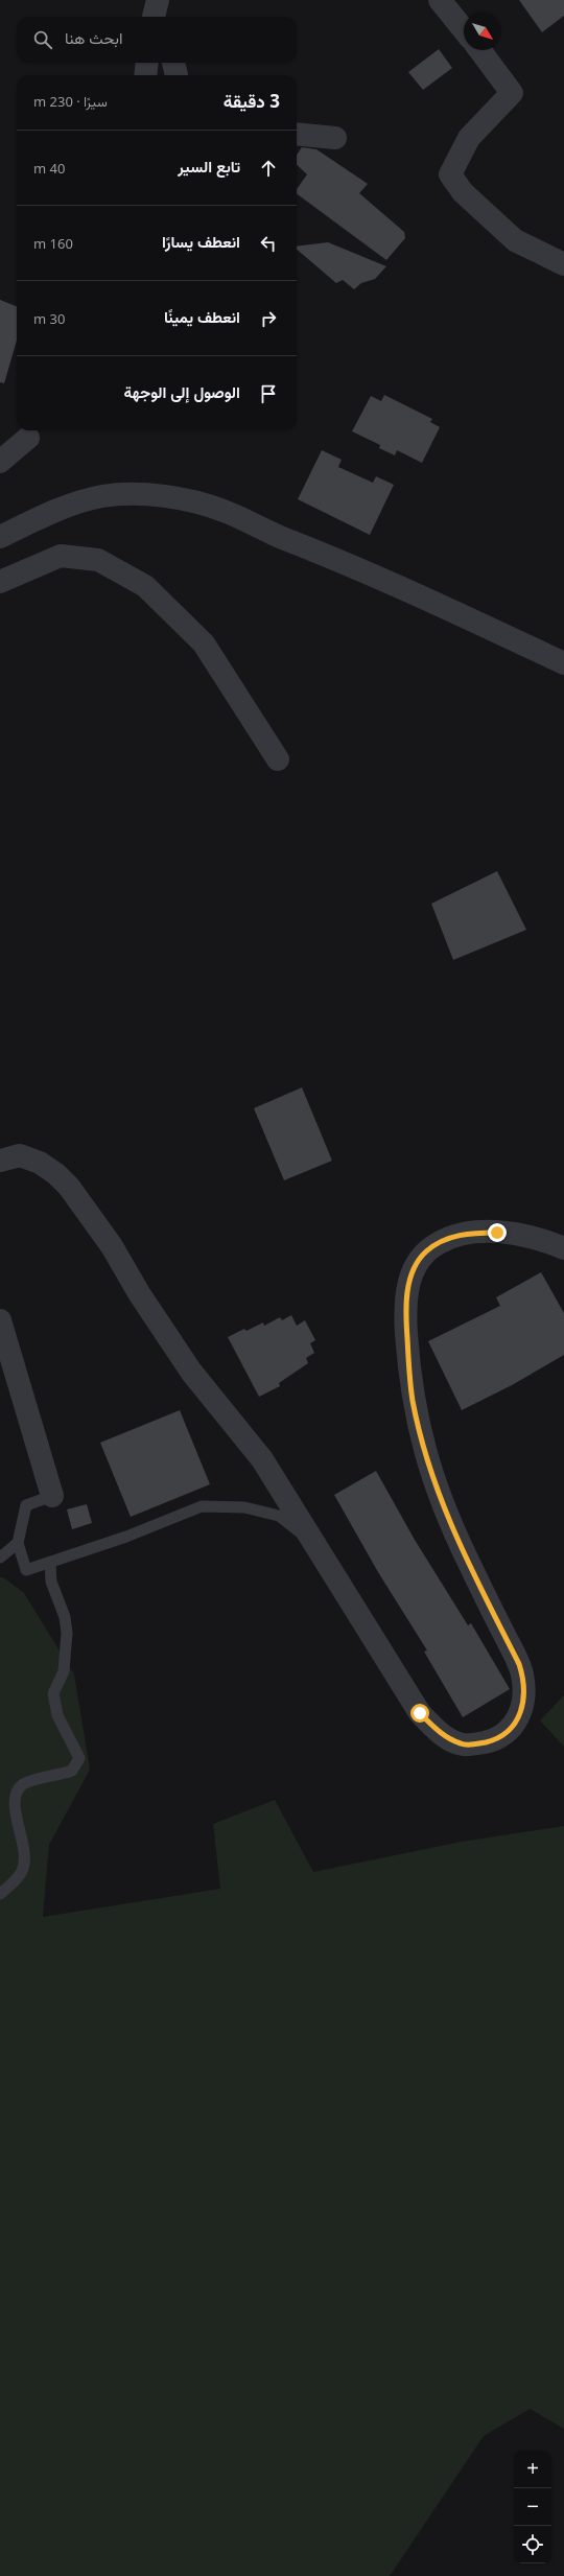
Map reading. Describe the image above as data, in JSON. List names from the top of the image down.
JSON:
{
  "north": "bottom right",
  "page": {
    "search": "ابحث هنا",
    "heading": ["3 دقيقة", "سيرًا · 230 m"],
    "list": [
      ["تابع السير", "40 m"],
      ["انعطف يسارًا", "160 m"],
      ["انعطف يمينًا", "30 m"],
      "الوصول إلى الوجهة"
    ],
    "map_buttons": ["+", "−"]
  }
}
